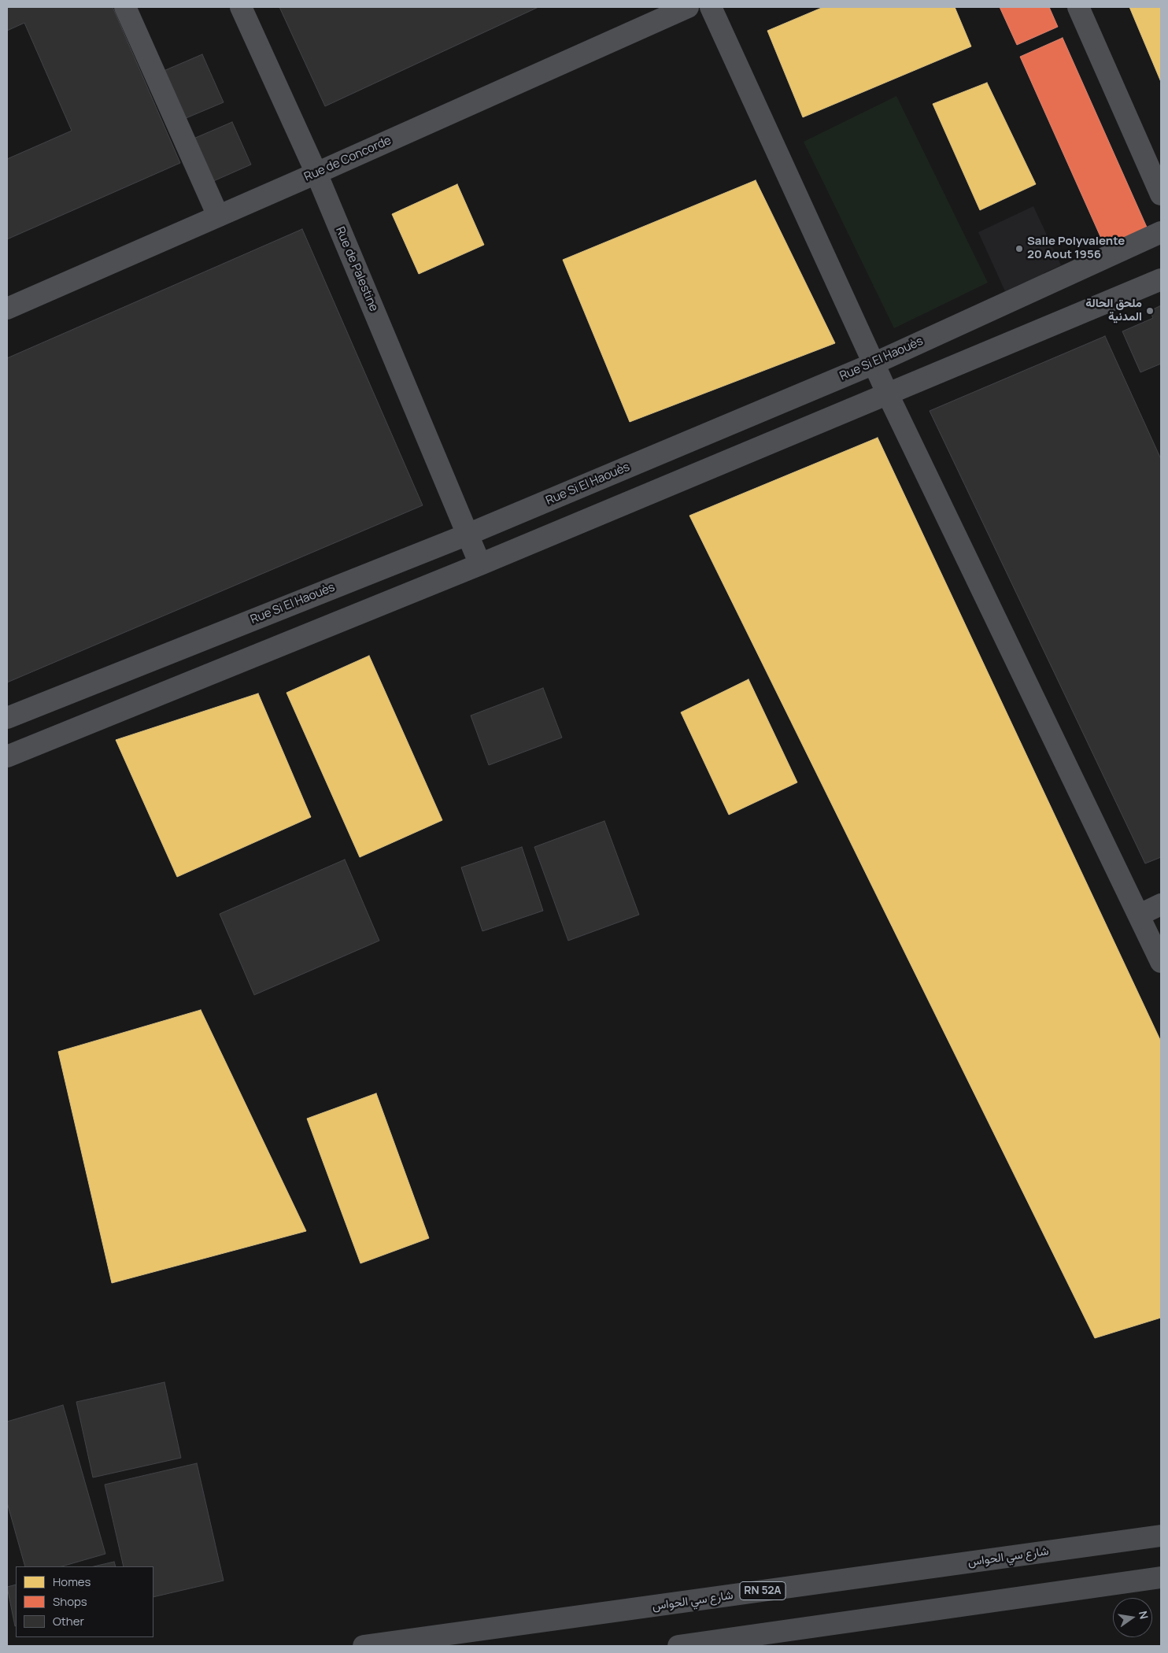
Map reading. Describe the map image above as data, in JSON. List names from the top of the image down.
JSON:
{
  "streets": {
    "main road": ["شارع سي الحواس", "RN 52A"],
    "street": ["Rue de Concorde", "Rue de Palestine", "Rue Si El Haouès"]
  },
  "crossings": [
    ["Rue de Concorde", "Rue de Palestine"],
    ["Rue de Palestine", "Rue Si El Haouès"]
  ],
  "places": ["Salle Polyvalente 20 Aout 1956", "ملحق الحالة المدنية"],
  "legend": ["Homes", "Shops", "Other"],
  "north": "right"
}
